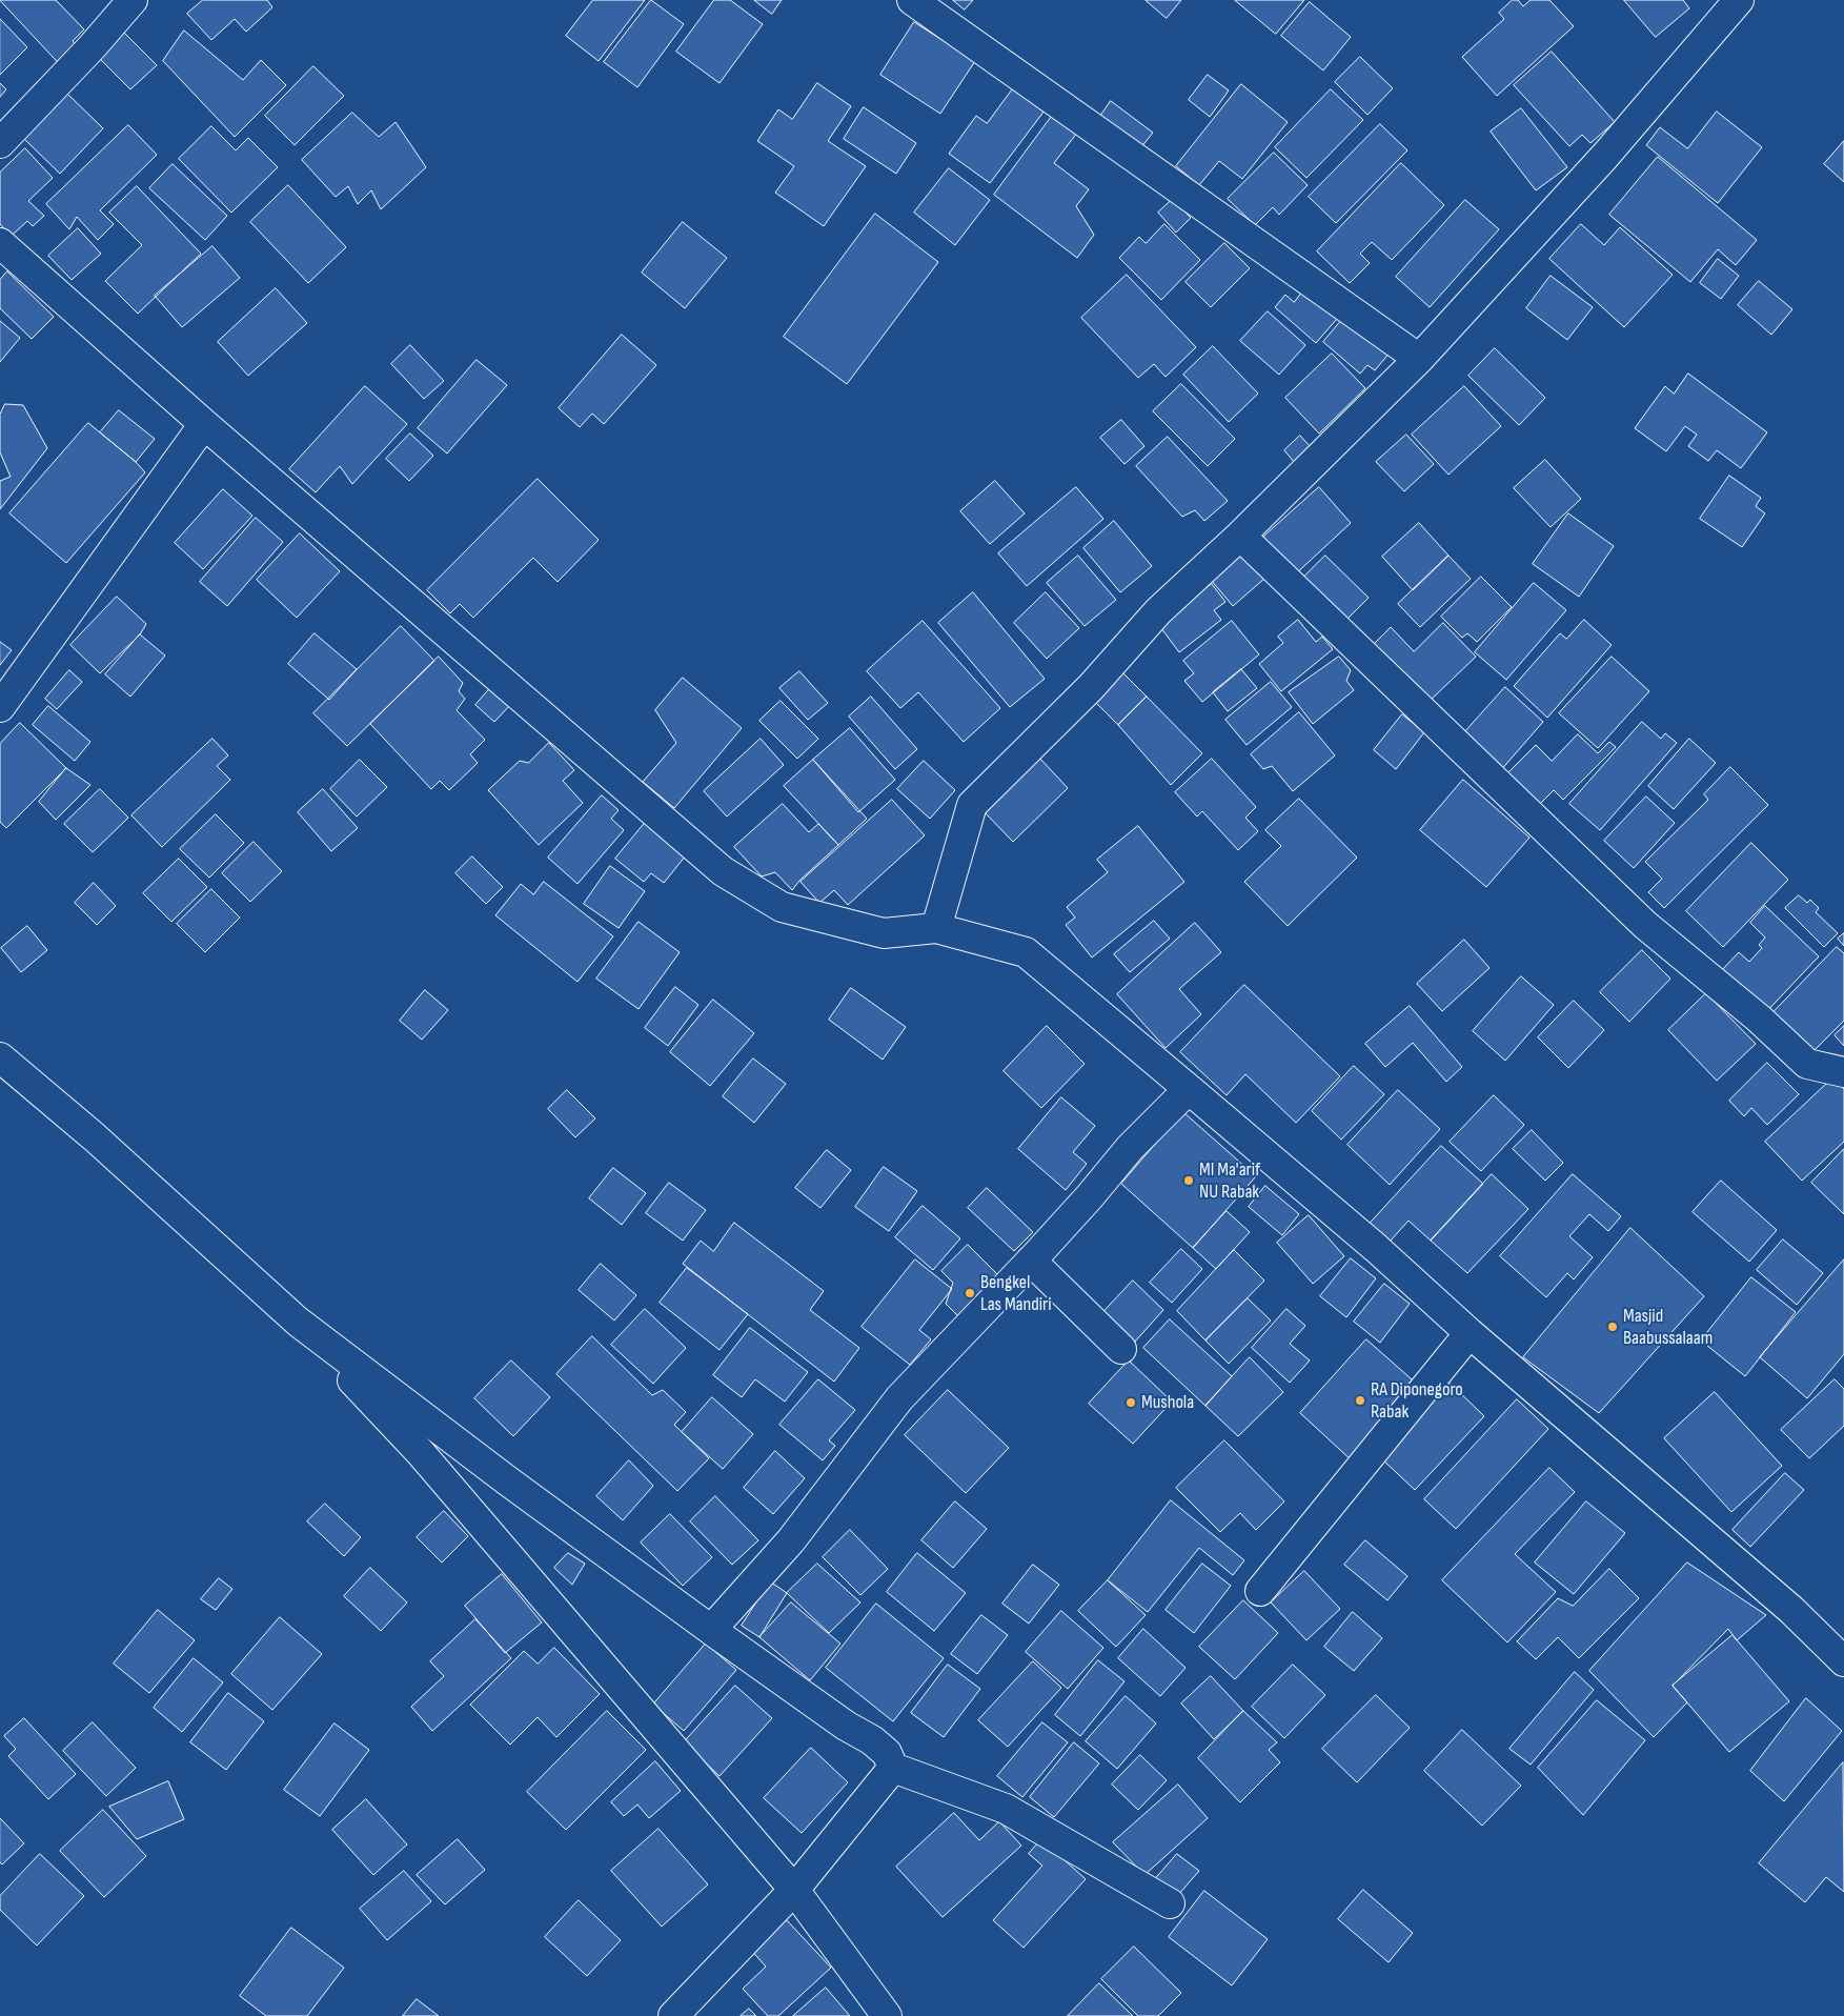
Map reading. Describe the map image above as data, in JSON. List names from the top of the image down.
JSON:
{
  "places": [
    "MI Ma'arif NU Rabak",
    "Bengkel Las Mandiri",
    "Masjid Baabussalaam",
    "RA Diponegoro Rabak",
    "Mushola"
  ]
}
